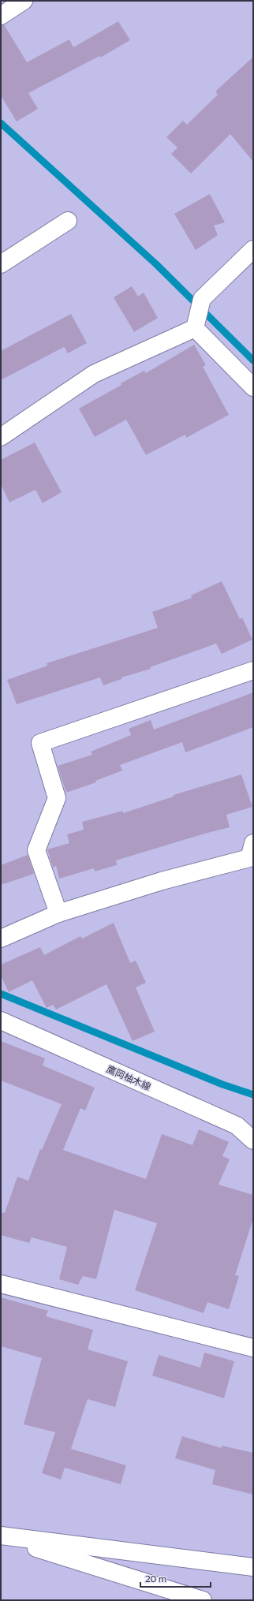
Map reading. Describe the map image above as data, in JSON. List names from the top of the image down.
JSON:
{
  "streets": {
    "street": ["鷹岡柚木線"]
  },
  "scale_bar": "20 m"
}
